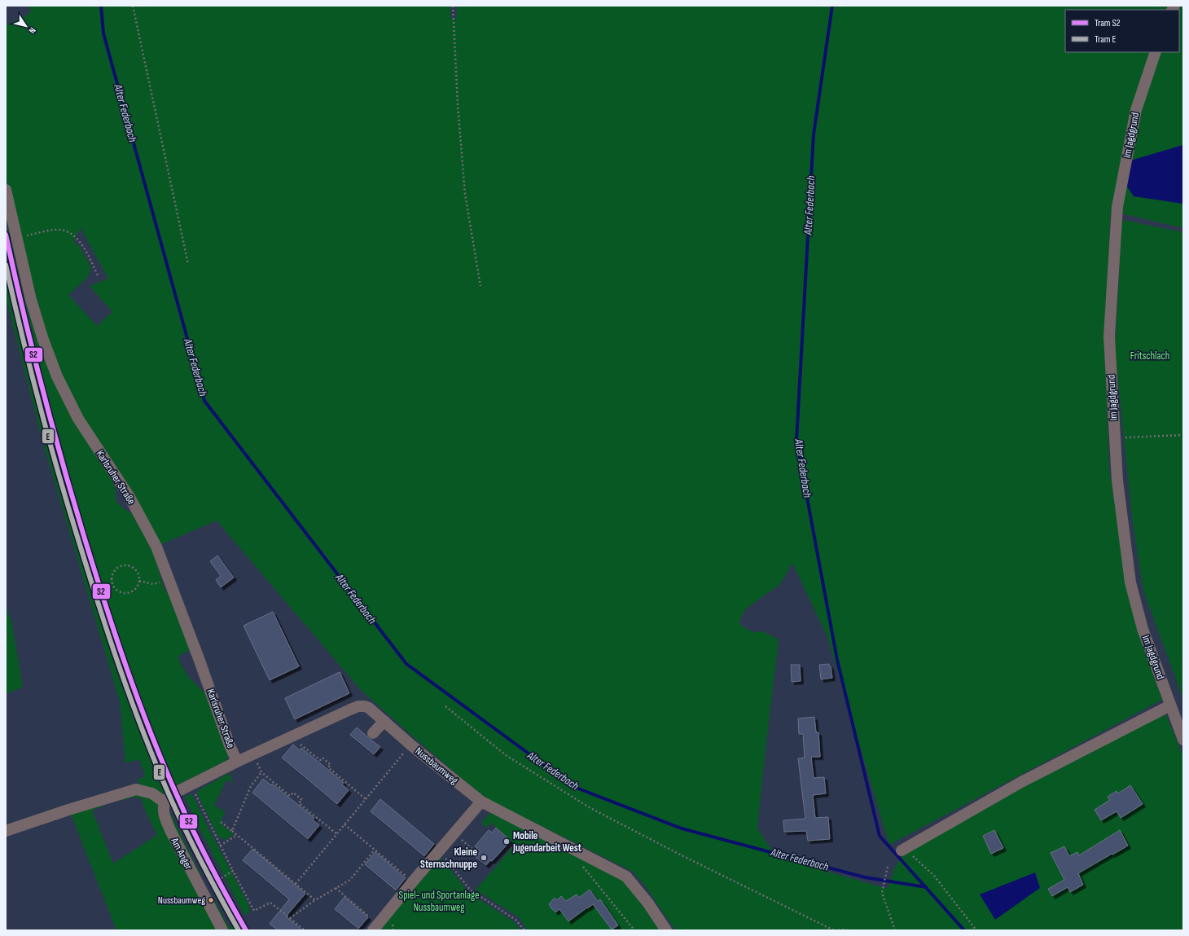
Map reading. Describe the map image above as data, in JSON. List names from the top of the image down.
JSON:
{
  "streets": {
    "street": [
      "Im Jagdgrund",
      "Karlsruher Straße",
      "Nussbaumweg",
      "Am Anger"
    ]
  },
  "crossings": [
    ["Karlsruher Straße", "Nussbaumweg"]
  ],
  "water": ["Alter Federbach"],
  "parks": ["Fritschlach", "Spiel- und Sportanlage Nussbaumweg"],
  "places": ["Mobile Jugendarbeit West", "Kleine Sternschnuppe", "Nussbaumweg"],
  "lines": ["tram line S2", "tram line E"],
  "legend": ["Tram S2", "Tram E"],
  "north": "bottom right"
}
